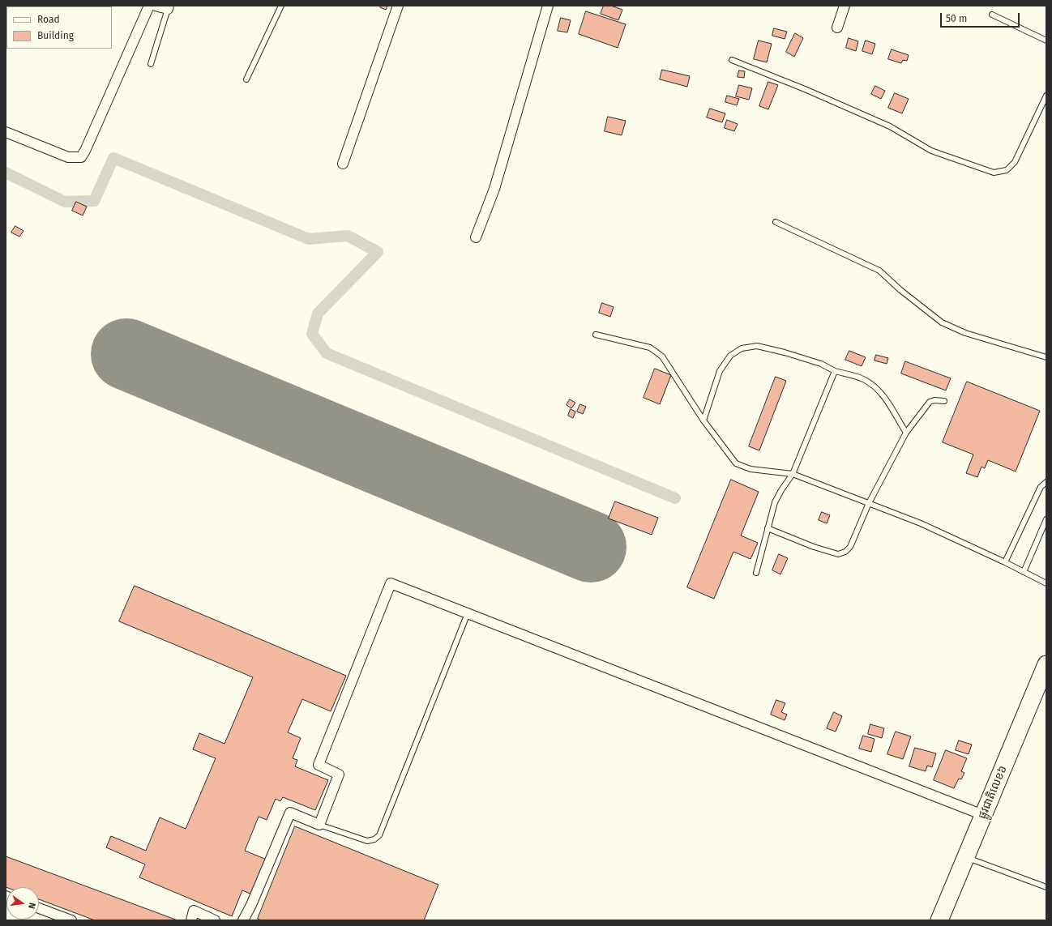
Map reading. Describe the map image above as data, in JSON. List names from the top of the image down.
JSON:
{
  "streets": {
    "highway": ["ផ្លូវជាតិលេខ៦"]
  },
  "legend": ["Road", "Building"],
  "scale_bar": "50 m",
  "north": "right"
}
